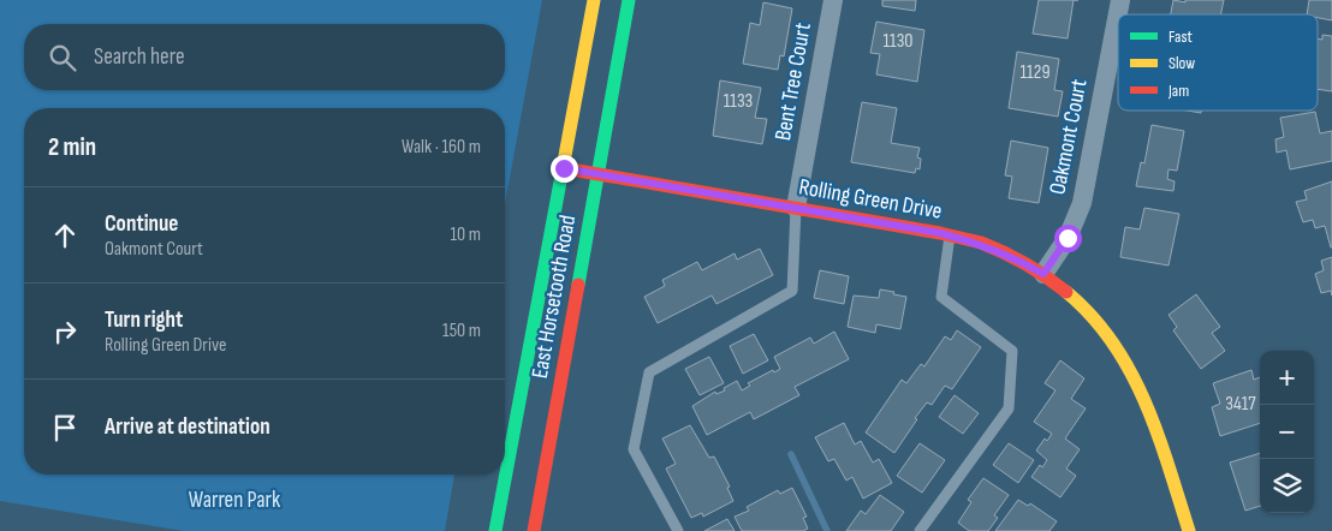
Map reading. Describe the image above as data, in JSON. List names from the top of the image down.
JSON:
{
  "streets": {
    "main road": ["Rolling Green Drive", "East Horsetooth Road"],
    "street": ["Bent Tree Court", "Oakmont Court"]
  },
  "crossings": [
    ["Bent Tree Court", "Rolling Green Drive"],
    ["Oakmont Court", "Rolling Green Drive"],
    ["Rolling Green Drive", "East Horsetooth Road"]
  ],
  "parks": ["Warren Park"],
  "house_numbers": [
    "1130",
    "1129",
    "1133",
    "3417"
  ],
  "legend": ["Fast", "Slow", "Jam"],
  "page": {
    "search": "Search here",
    "heading": ["2 min", "Walk · 160 m"],
    "list": [
      ["Continue", "Oakmont Court", "10 m"],
      ["Turn right", "Rolling Green Drive", "150 m"],
      "Arrive at destination"
    ],
    "map_buttons": ["+", "−"]
  }
}
